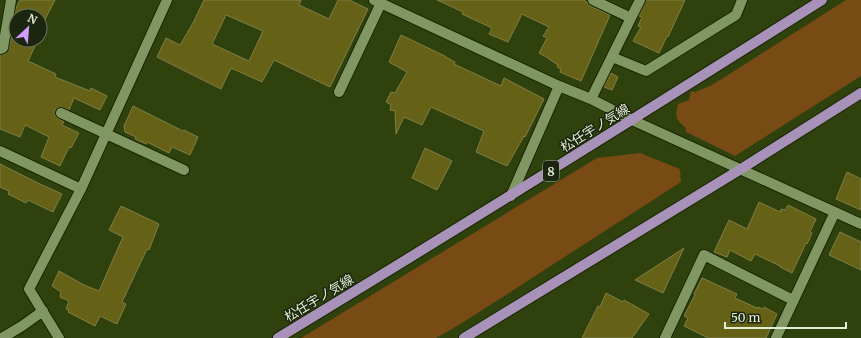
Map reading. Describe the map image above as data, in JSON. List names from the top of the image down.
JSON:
{
  "streets": {
    "main road": ["松任宇ノ気線", "8"]
  },
  "scale_bar": "50 m",
  "north": "top right"
}
